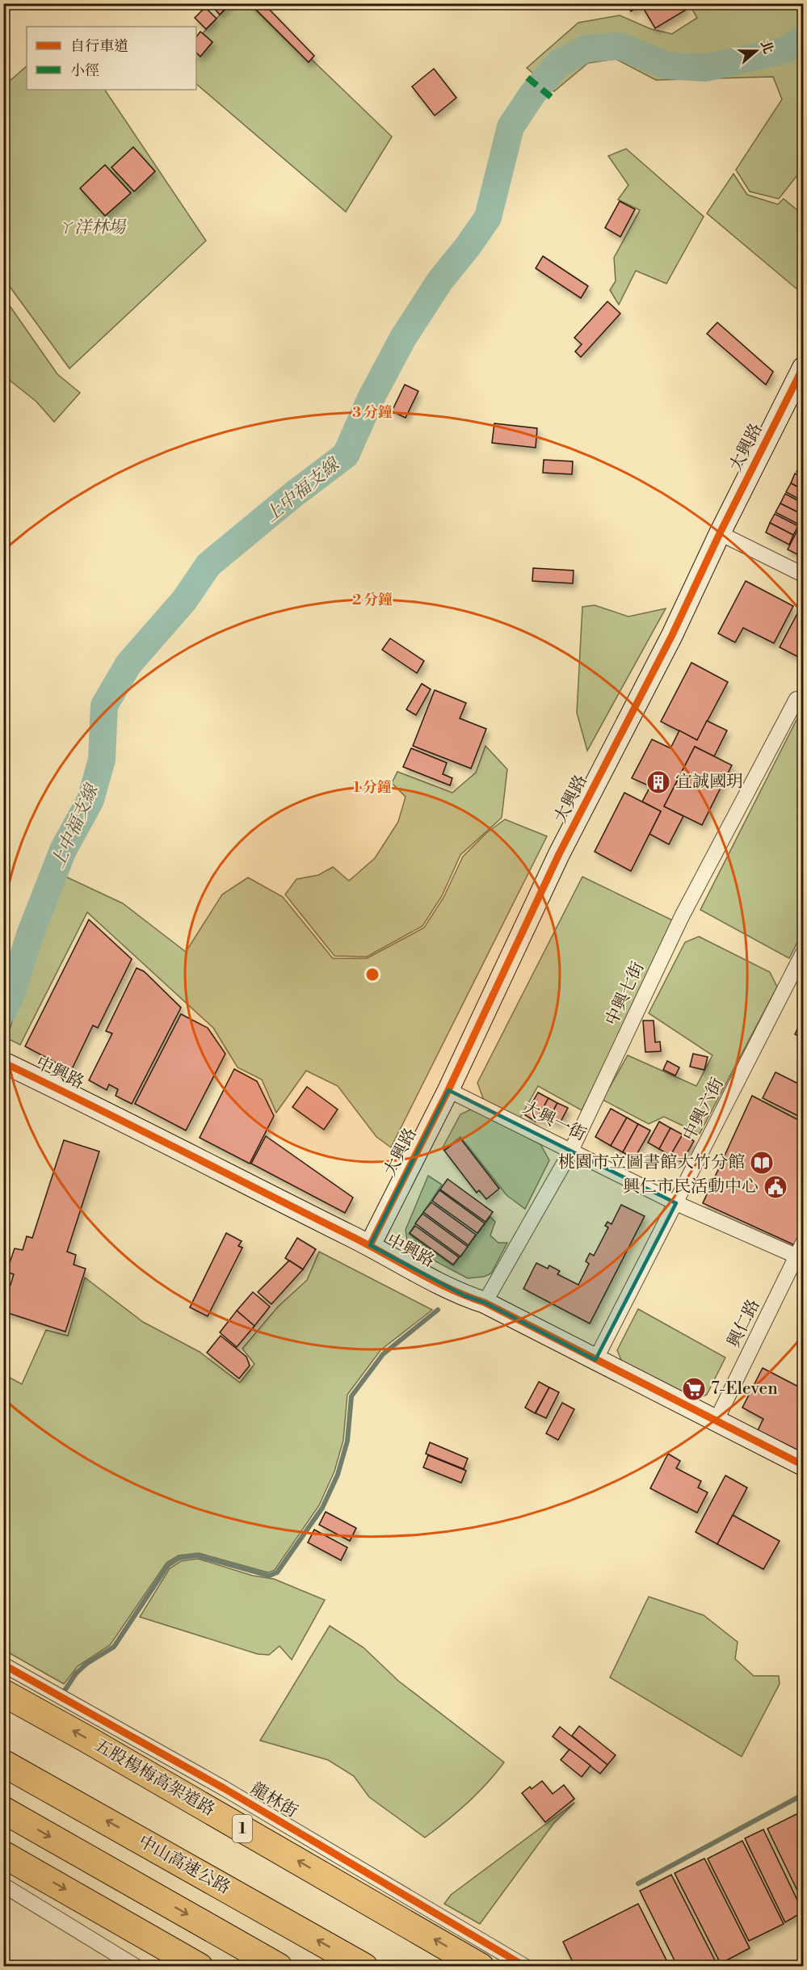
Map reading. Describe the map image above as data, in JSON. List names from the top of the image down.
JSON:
{
  "streets": {
    "highway": ["五股楊梅高架道路", "1", "中山高速公路"],
    "street": [
      "大興路",
      "中興七街",
      "中興路",
      "中興六街",
      "大興一街",
      "興仁路",
      "龍林街"
    ]
  },
  "crossings": [
    ["大興路", "中興路"],
    ["大興路", "大興一街"],
    ["中興七街", "中興路"],
    ["中興七街", "大興一街"],
    ["中興路", "中興六街"],
    ["中興路", "興仁路"],
    ["中興六街", "大興一街"],
    ["大興一街", "興仁路"]
  ],
  "water": ["上中福支線"],
  "parks": ["ㄚ洋林場"],
  "places": {
    "building": ["宜誠國玥"],
    "library": ["桃園市立圖書館大竹分館"],
    "public building": ["興仁市民活動中心"],
    "supermarket": ["7-Eleven"]
  },
  "legend": ["自行車道", "小徑"],
  "north": "right",
  "rings": ["3 分鐘", "2 分鐘", "1 分鐘"]
}
